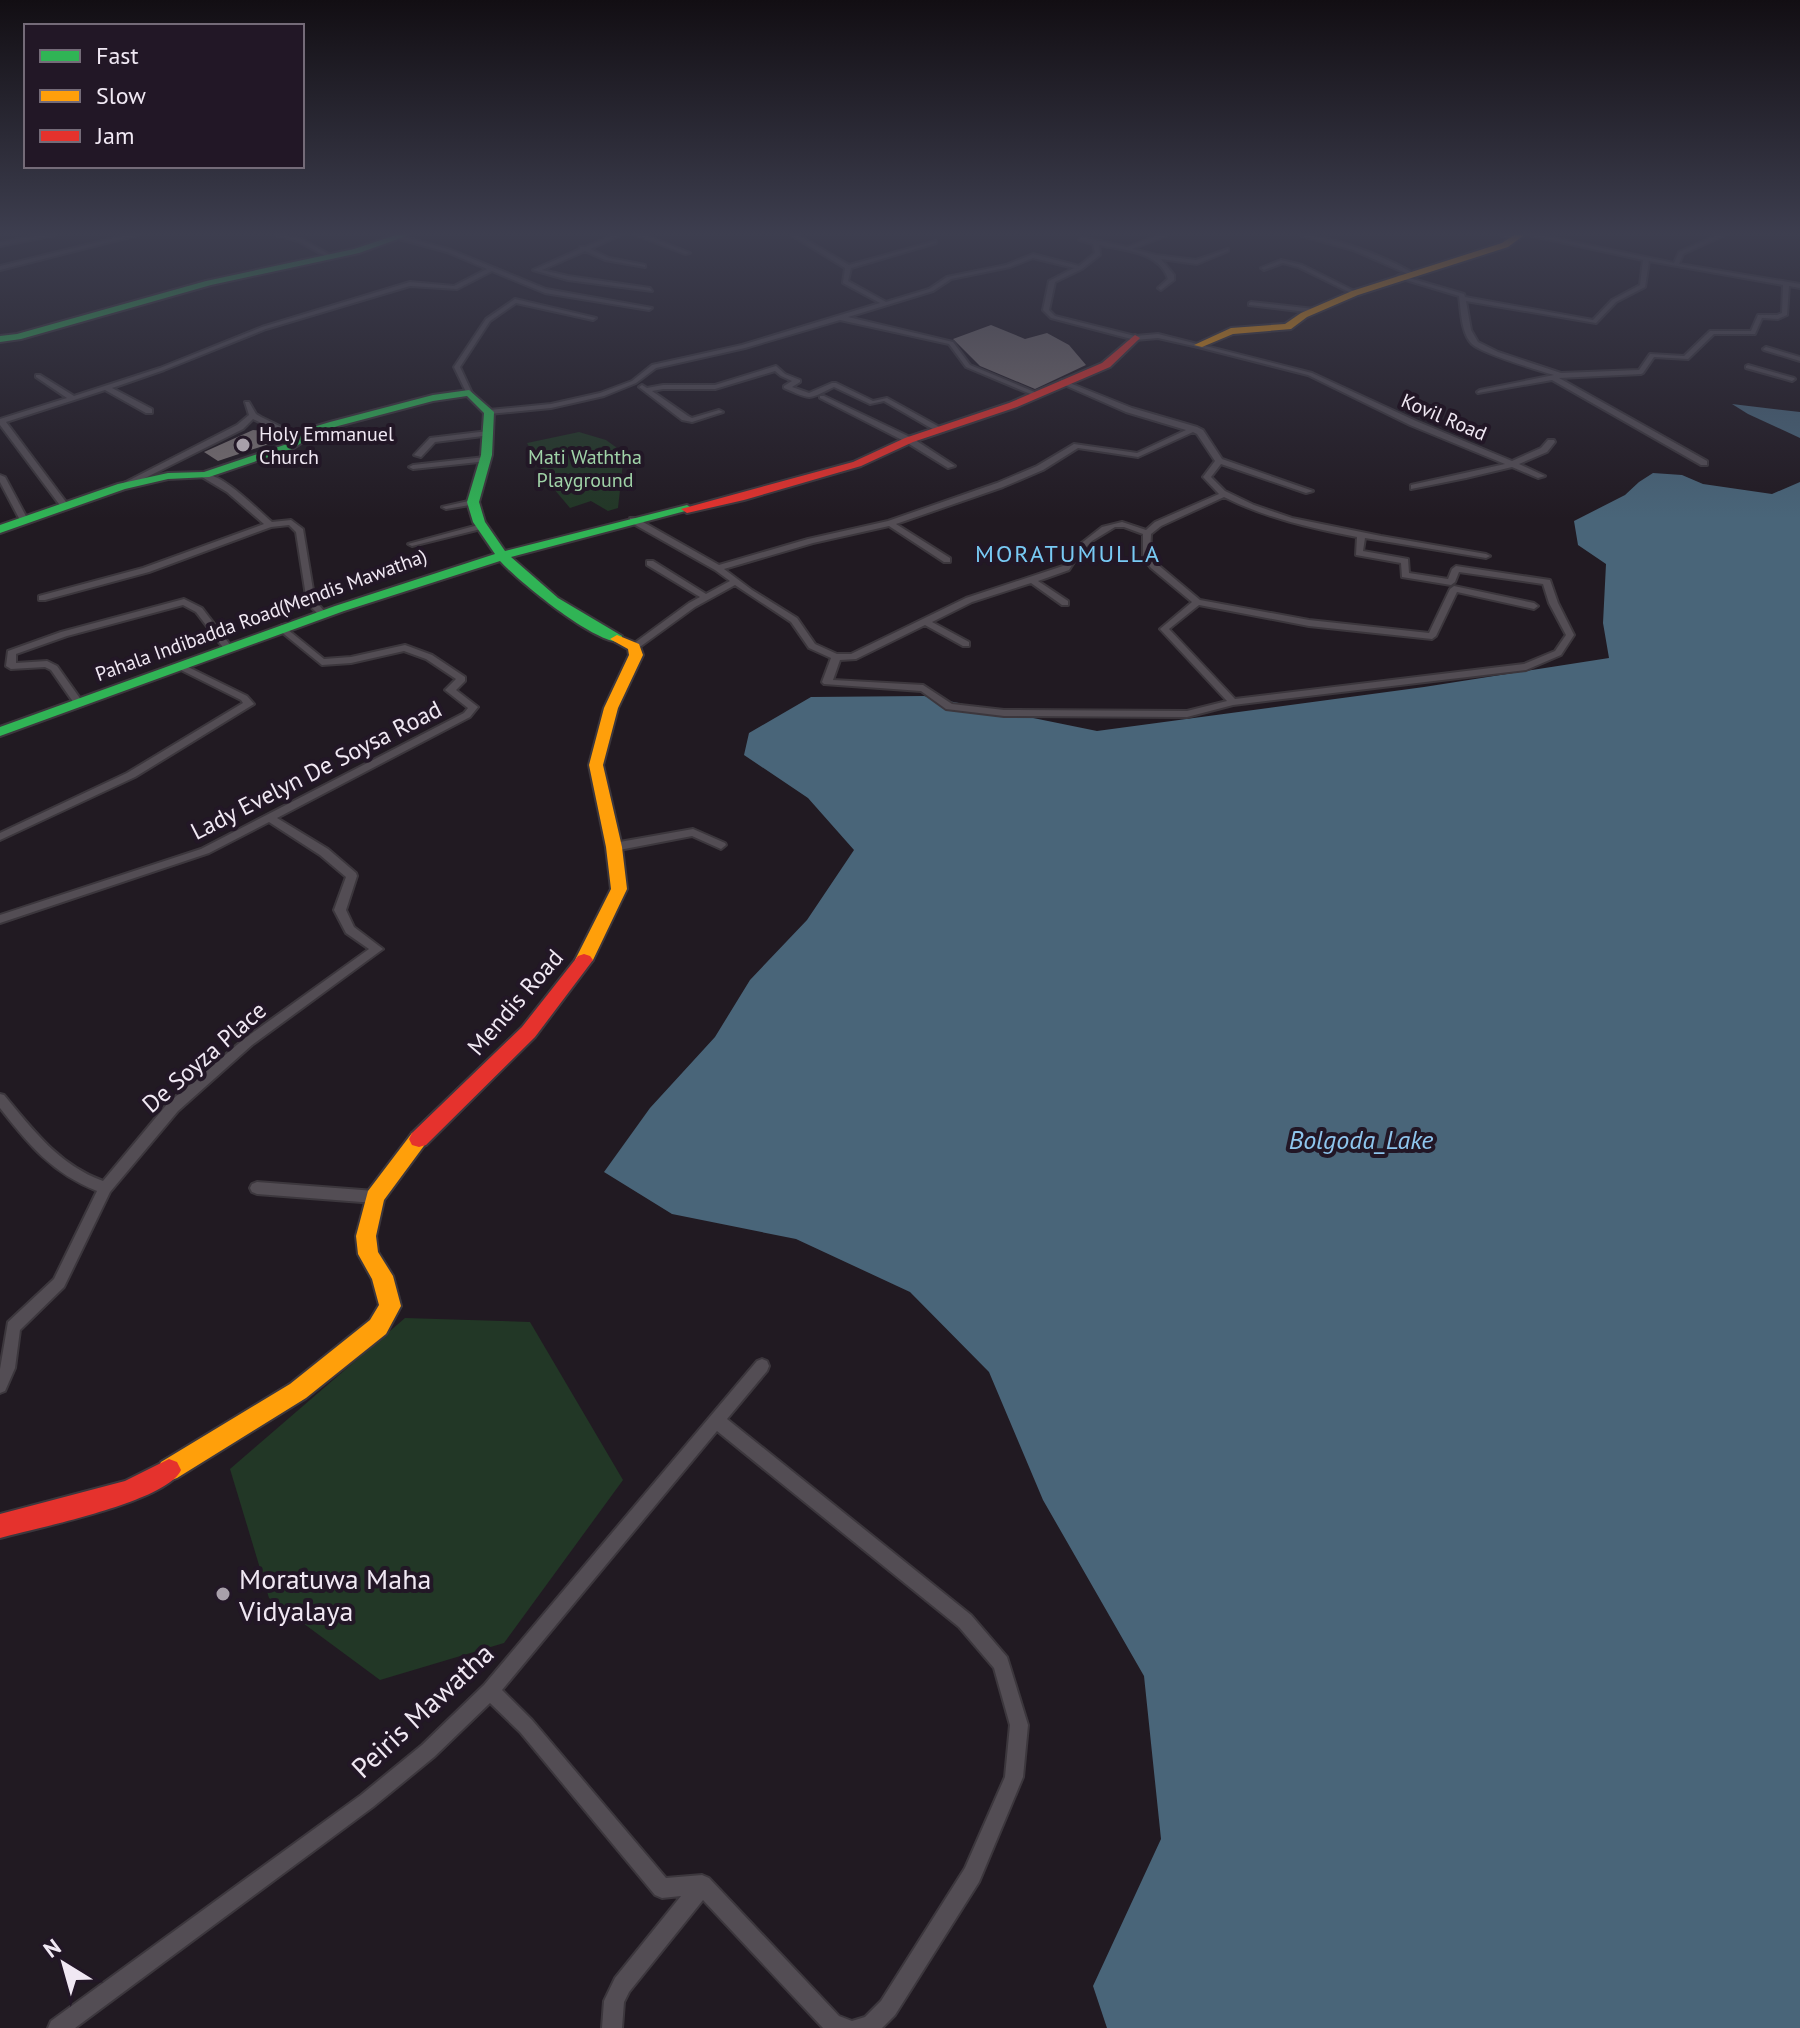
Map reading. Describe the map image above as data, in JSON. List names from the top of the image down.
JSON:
{
  "streets": {
    "street": [
      "Kovil Road",
      "Pahala Indibadda Road(Mendis Mawatha)",
      "Lady Evelyn De Soysa Road",
      "Mendis Road",
      "De Soyza Place",
      "Peiris Mawatha"
    ]
  },
  "crossings": [
    ["Kovil Road", "Pahala Indibadda Road(Mendis Mawatha)"],
    ["Pahala Indibadda Road(Mendis Mawatha)", "Lady Evelyn De Soysa Road"],
    ["Lady Evelyn De Soysa Road", "De Soyza Place"]
  ],
  "districts": ["MORATUMULLA"],
  "water": ["Bolgoda_Lake"],
  "parks": ["Mati Waththa Playground"],
  "places": ["Holy Emmanuel Church", "Moratuwa Maha Vidyalaya"],
  "legend": ["Fast", "Slow", "Jam"],
  "north": "top left"
}
